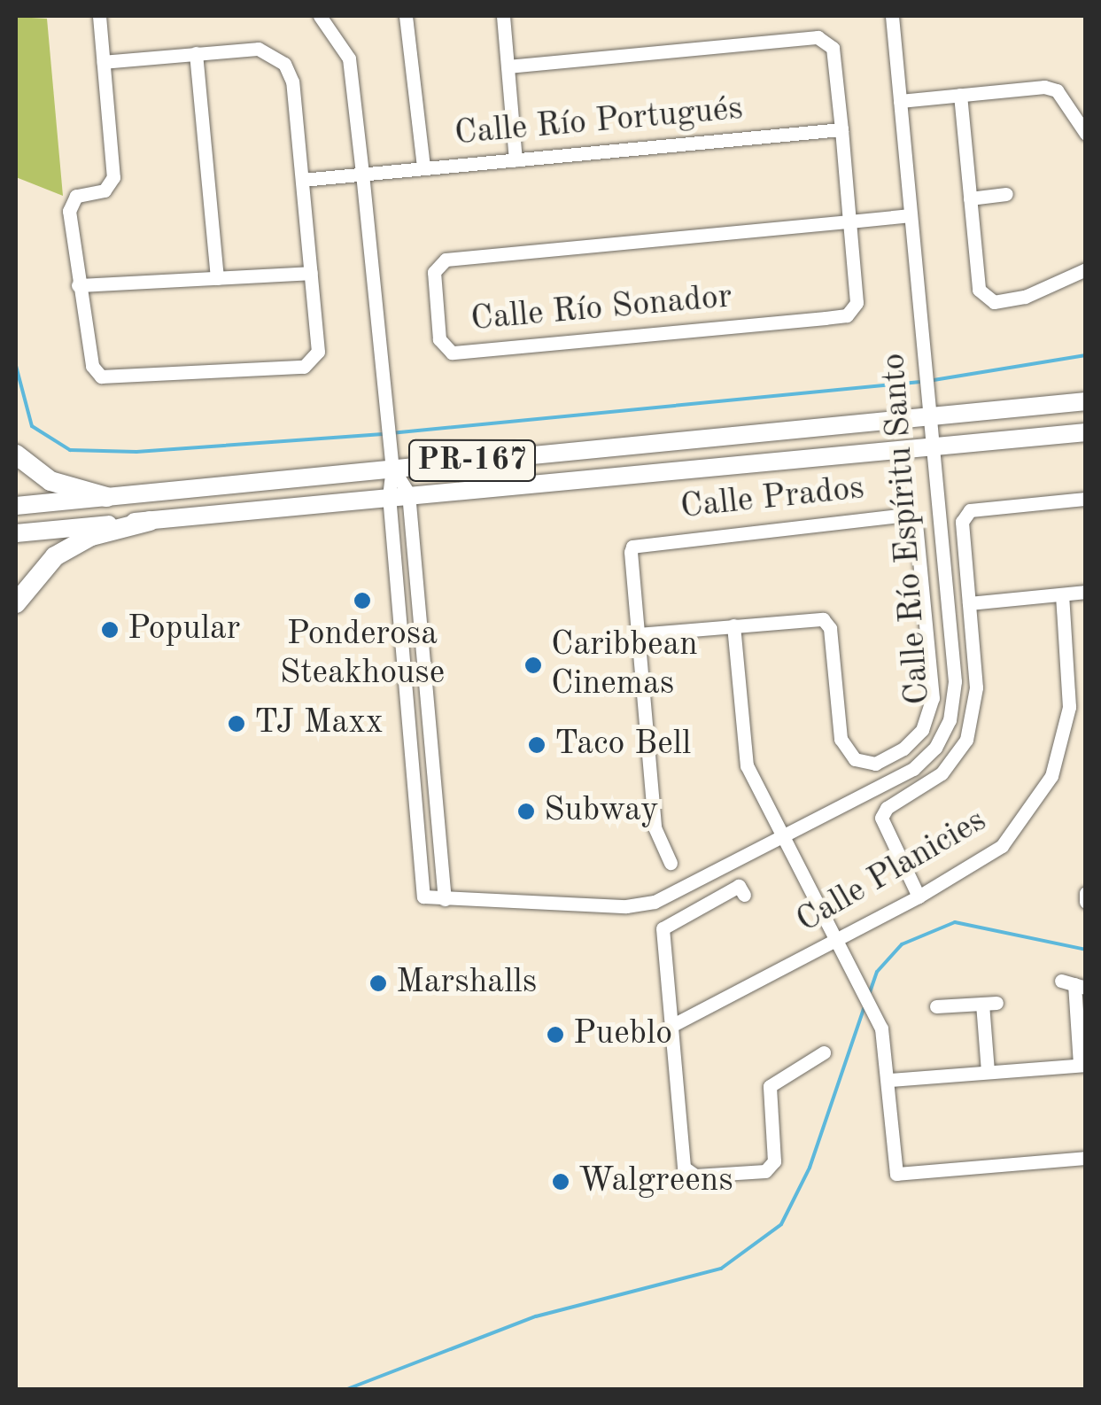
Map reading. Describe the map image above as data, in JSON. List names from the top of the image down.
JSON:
{
  "streets": {
    "main road": ["PR-167"],
    "street": [
      "Calle Río Portugués",
      "Calle Río Sonador",
      "Calle Prados",
      "Calle Río Espíritu Santo",
      "Calle Planicies"
    ]
  },
  "crossings": [
    ["Calle Río Sonador", "Calle Río Espíritu Santo"],
    ["PR-167", "Calle Río Espíritu Santo"]
  ],
  "places": [
    "Ponderosa Steakhouse",
    "Popular",
    "Caribbean Cinemas",
    "TJ Maxx",
    "Taco Bell",
    "Subway",
    "Marshalls",
    "Pueblo",
    "Walgreens"
  ]
}
